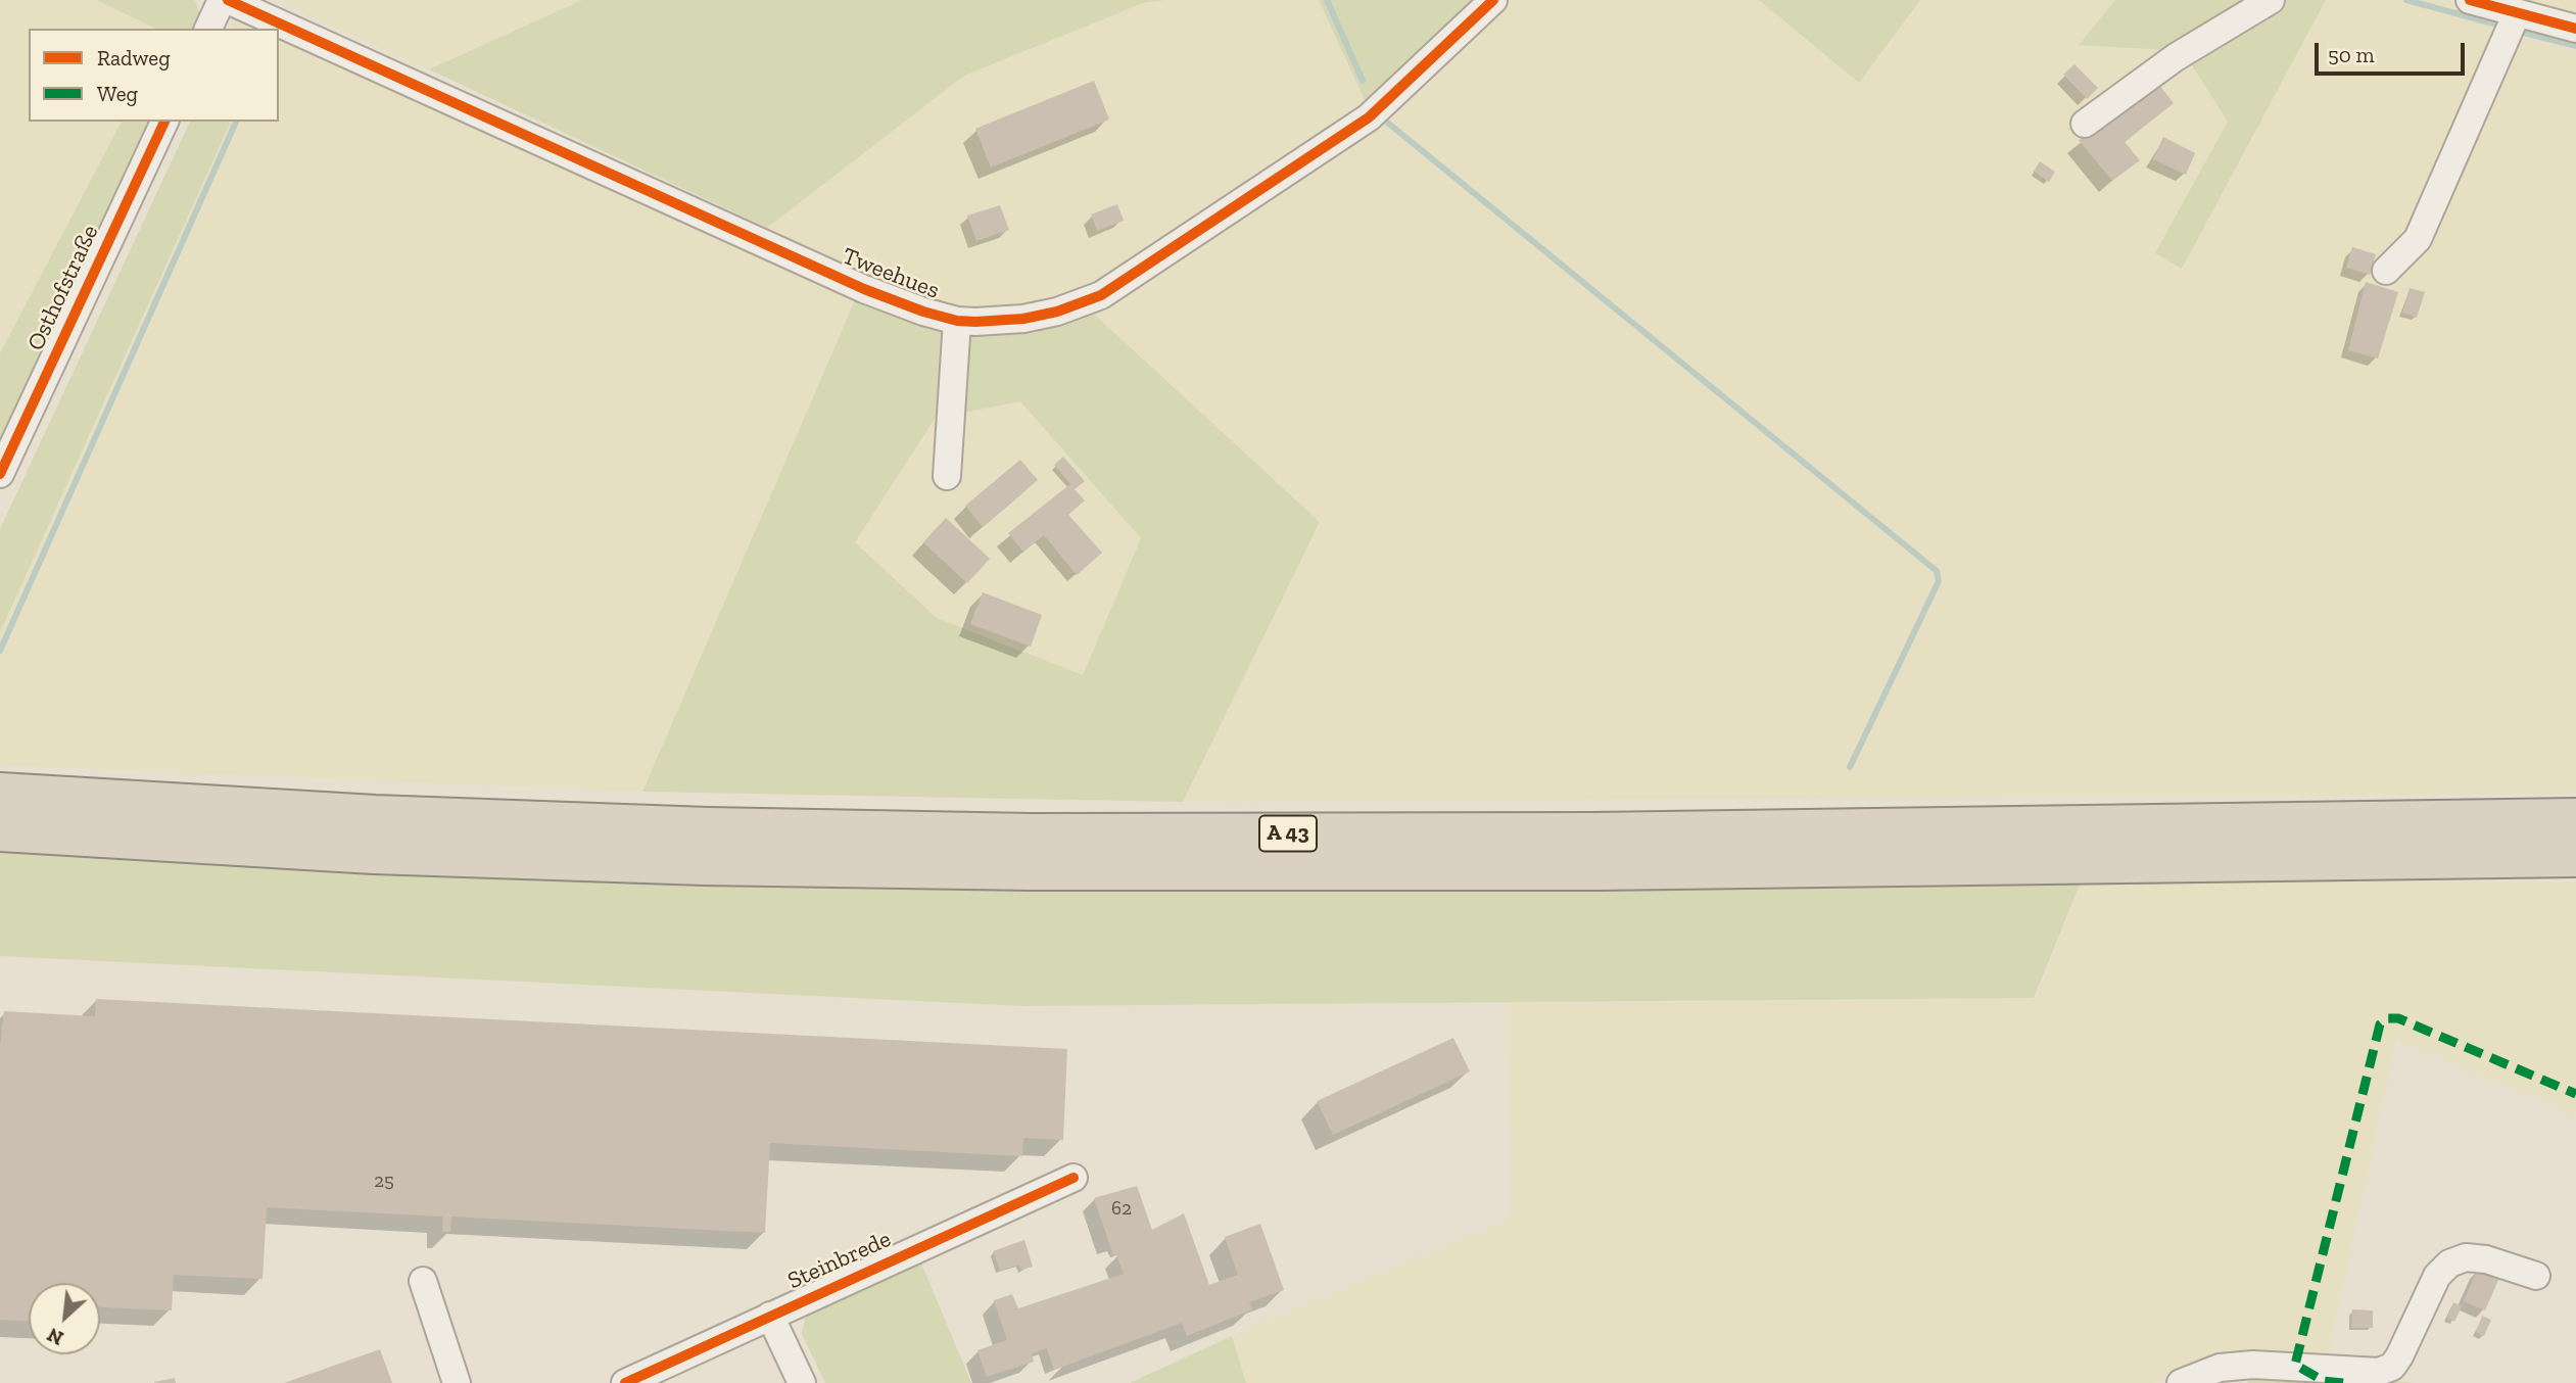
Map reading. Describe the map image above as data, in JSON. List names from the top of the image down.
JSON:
{
  "streets": {
    "highway": ["A 43"],
    "street": ["Tweehues", "Osthofstraße", "Steinbrede"]
  },
  "house_numbers": ["25", "62"],
  "legend": ["Radweg", "Weg"],
  "scale_bar": "50 m",
  "north": "bottom left"
}
